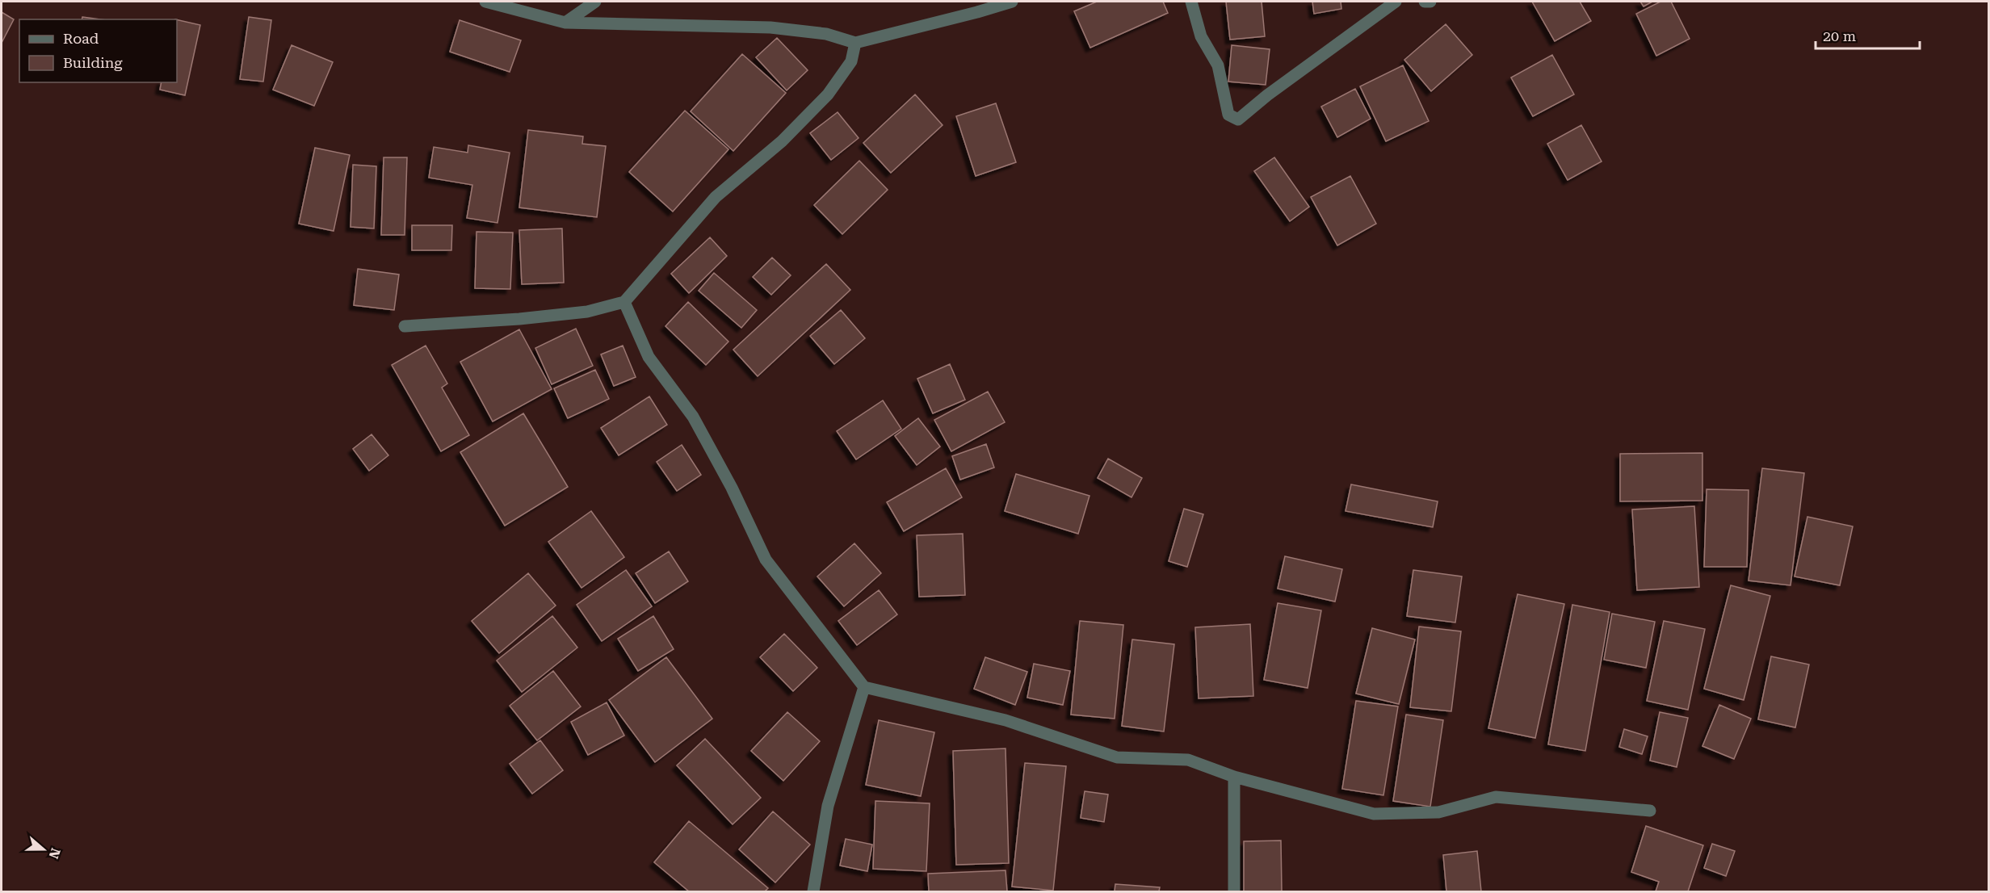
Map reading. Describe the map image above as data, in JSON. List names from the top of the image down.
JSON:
{
  "legend": ["Road", "Building"],
  "scale_bar": "20 m",
  "north": "right"
}
